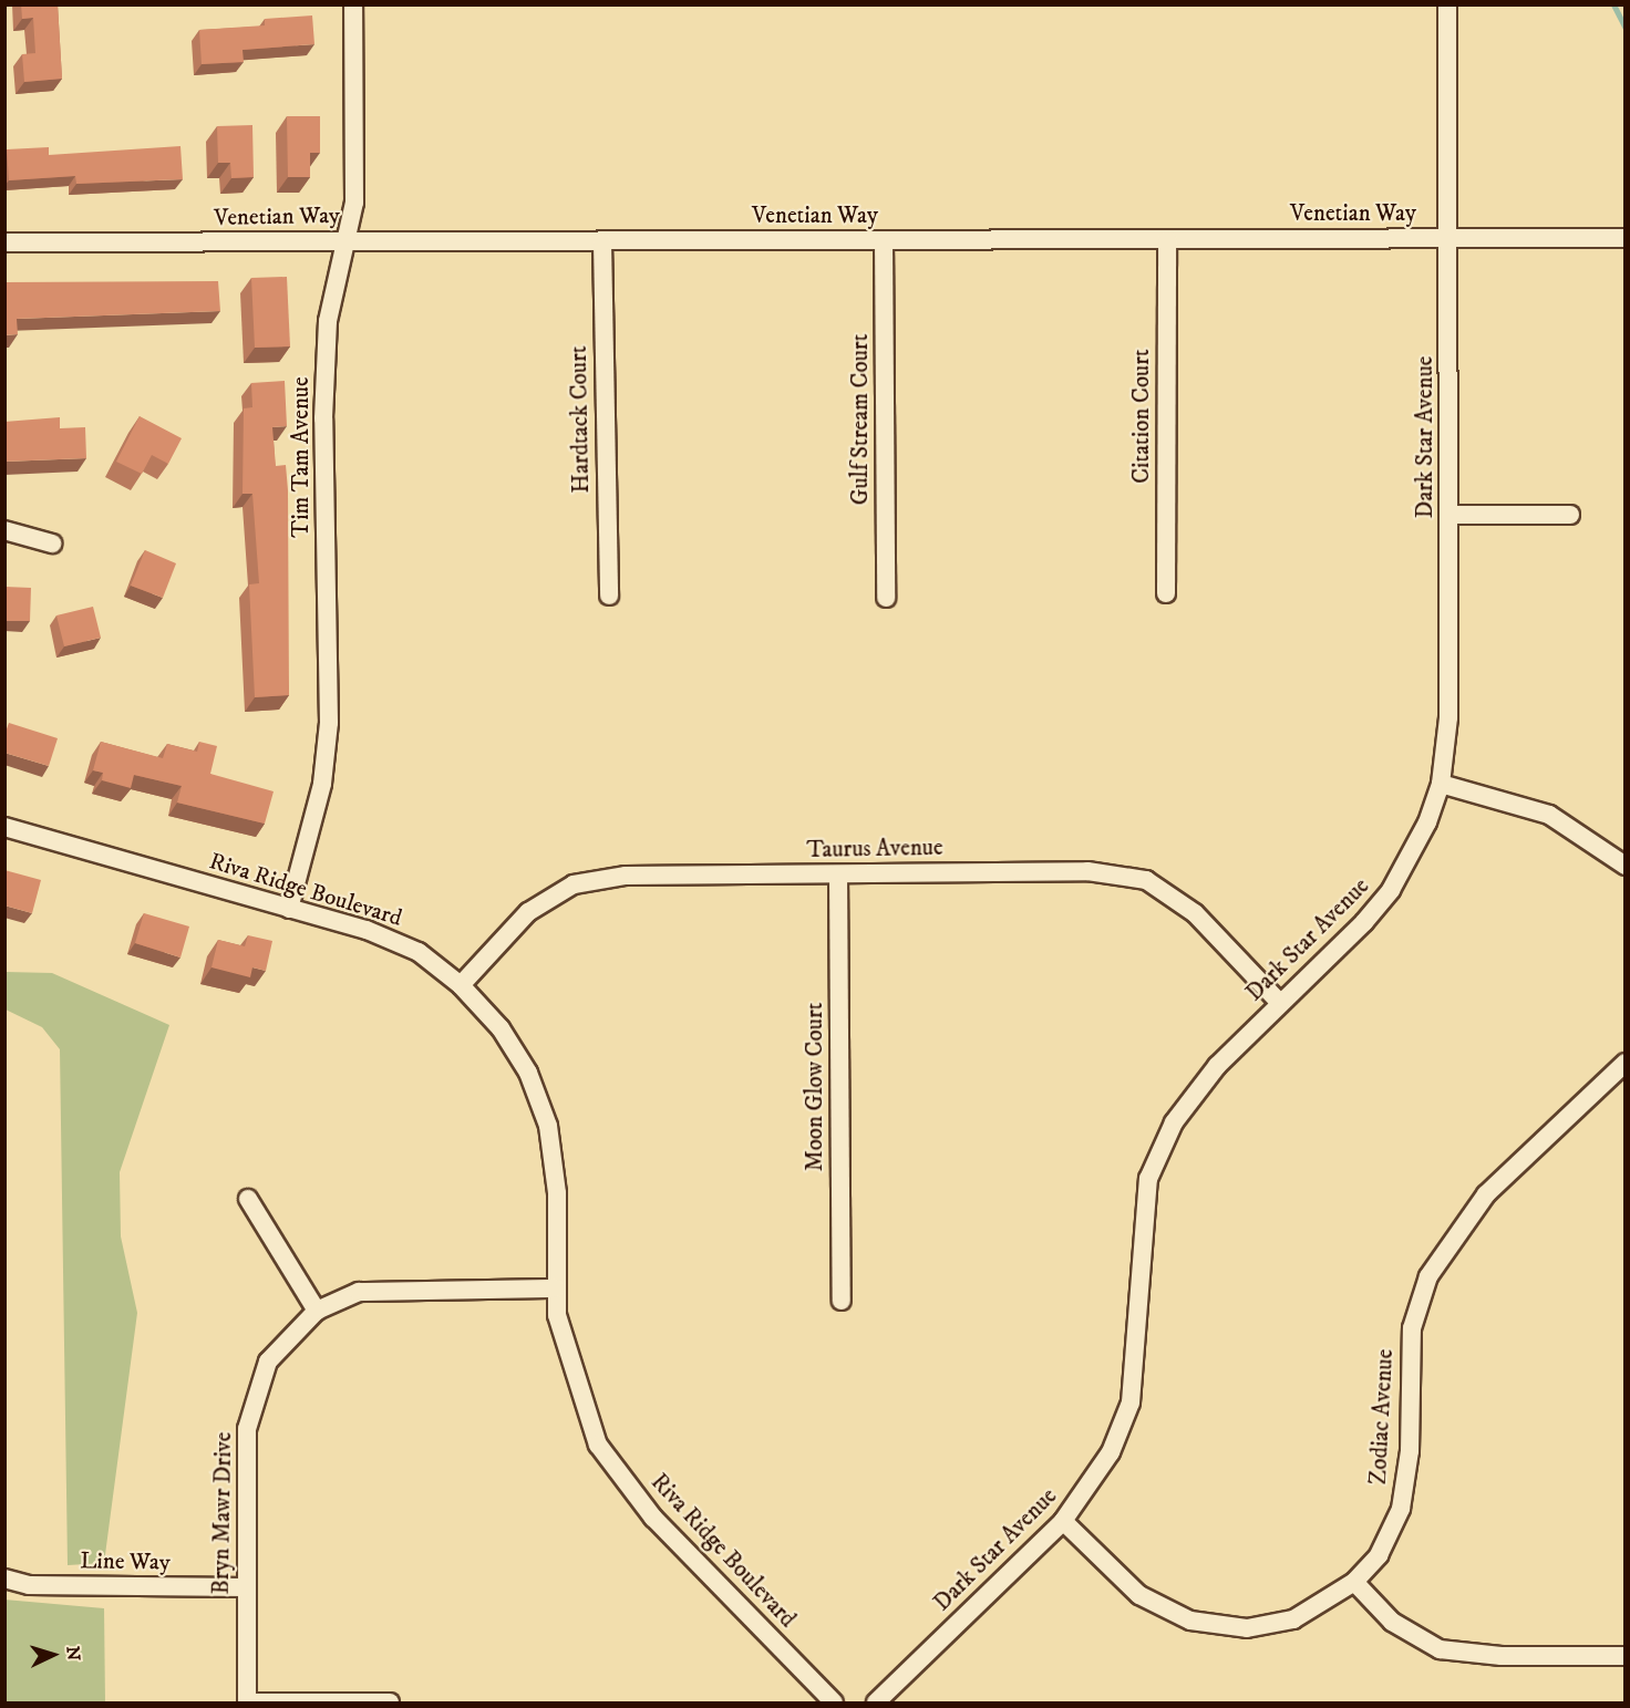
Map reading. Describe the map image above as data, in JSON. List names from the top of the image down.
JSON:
{
  "streets": {
    "street": [
      "Venetian Way",
      "Citation Court",
      "Hardtack Court",
      "Gulf Stream Court",
      "Dark Star Avenue",
      "Tim Tam Avenue",
      "Taurus Avenue",
      "Riva Ridge Boulevard",
      "Moon Glow Court",
      "Zodiac Avenue",
      "Bryn Mawr Drive",
      "Line Way"
    ]
  },
  "crossings": [
    ["Venetian Way", "Citation Court"],
    ["Venetian Way", "Hardtack Court"],
    ["Venetian Way", "Gulf Stream Court"],
    ["Venetian Way", "Dark Star Avenue"],
    ["Venetian Way", "Tim Tam Avenue"],
    ["Dark Star Avenue", "Taurus Avenue"],
    ["Dark Star Avenue", "Zodiac Avenue"],
    ["Tim Tam Avenue", "Riva Ridge Boulevard"],
    ["Taurus Avenue", "Riva Ridge Boulevard"],
    ["Taurus Avenue", "Moon Glow Court"],
    ["Riva Ridge Boulevard", "Bryn Mawr Drive"],
    ["Bryn Mawr Drive", "Line Way"]
  ],
  "north": "right"
}
